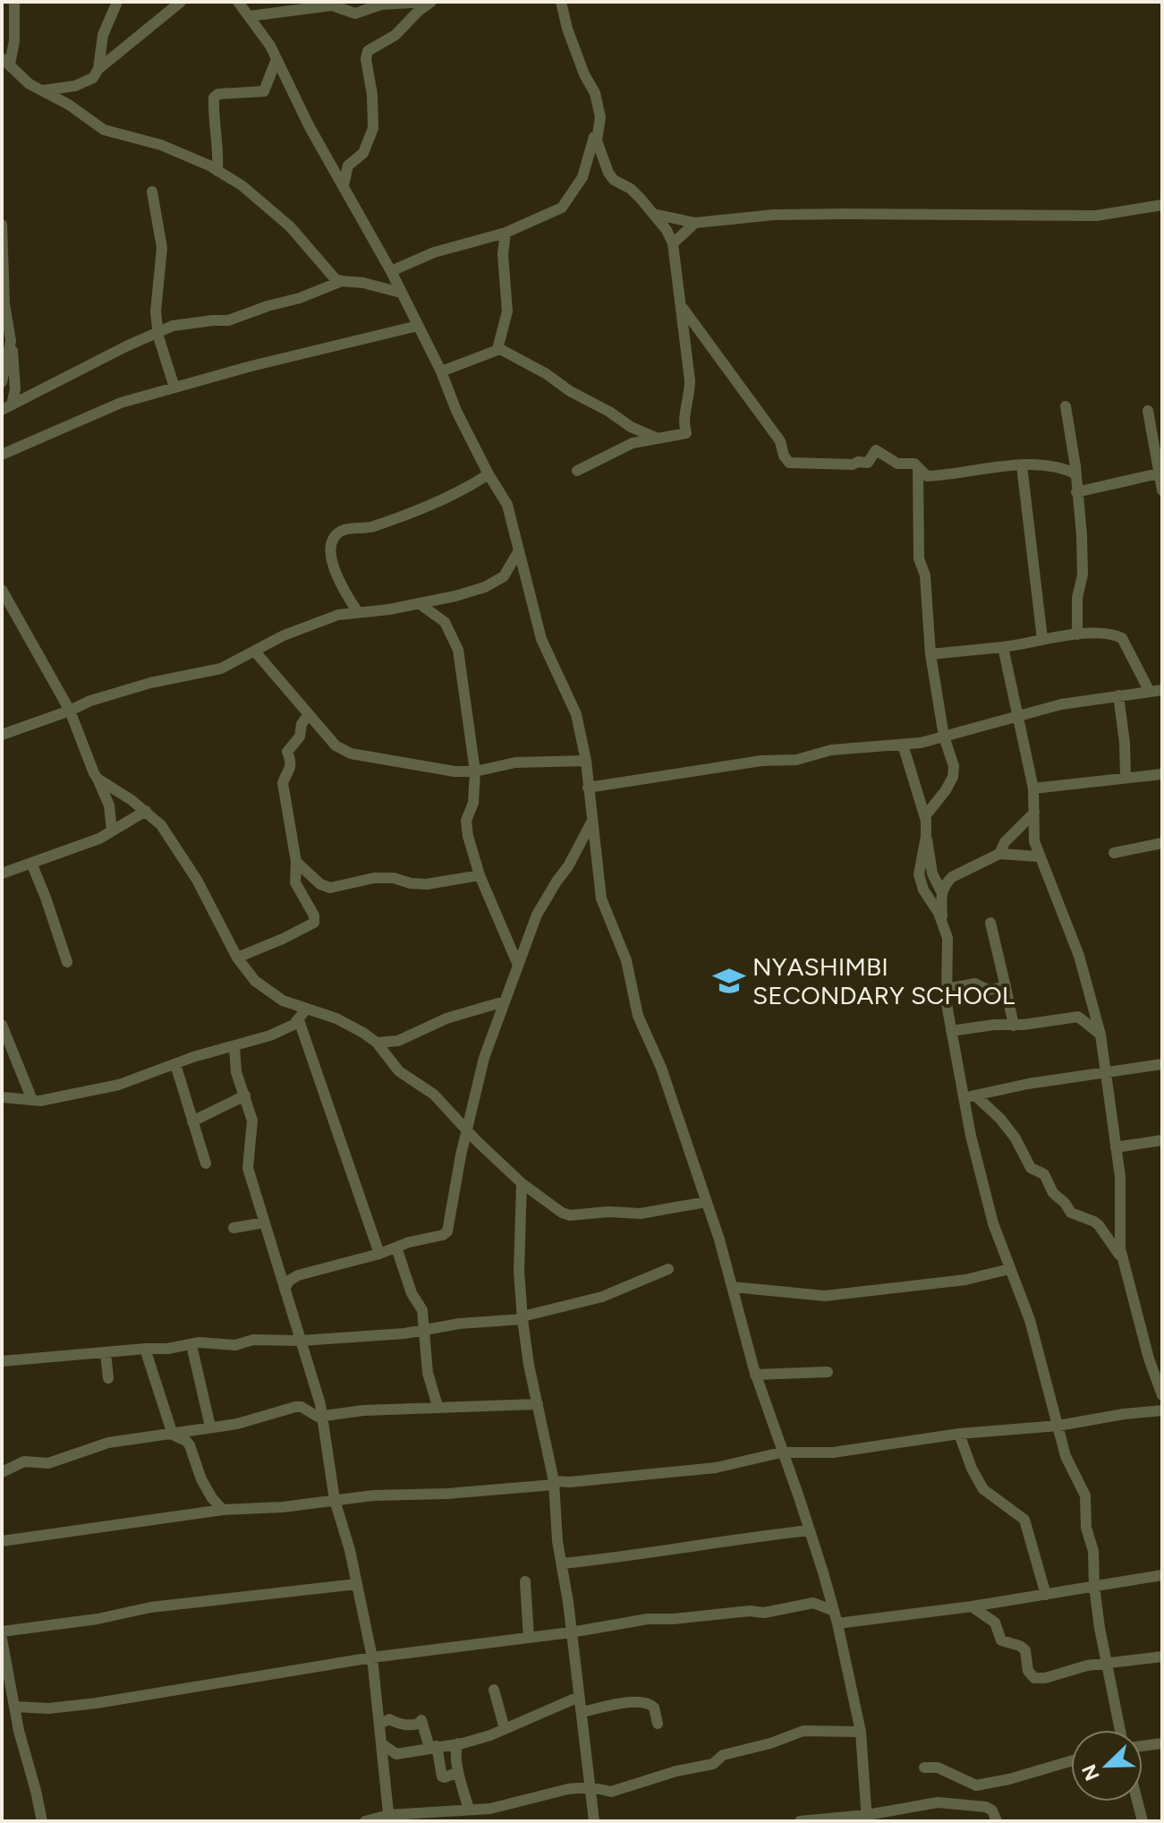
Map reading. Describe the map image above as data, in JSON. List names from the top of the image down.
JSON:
{
  "places": {
    "school or university": ["NYASHIMBI SECONDARY SCHOOL"]
  },
  "north": "bottom left"
}
